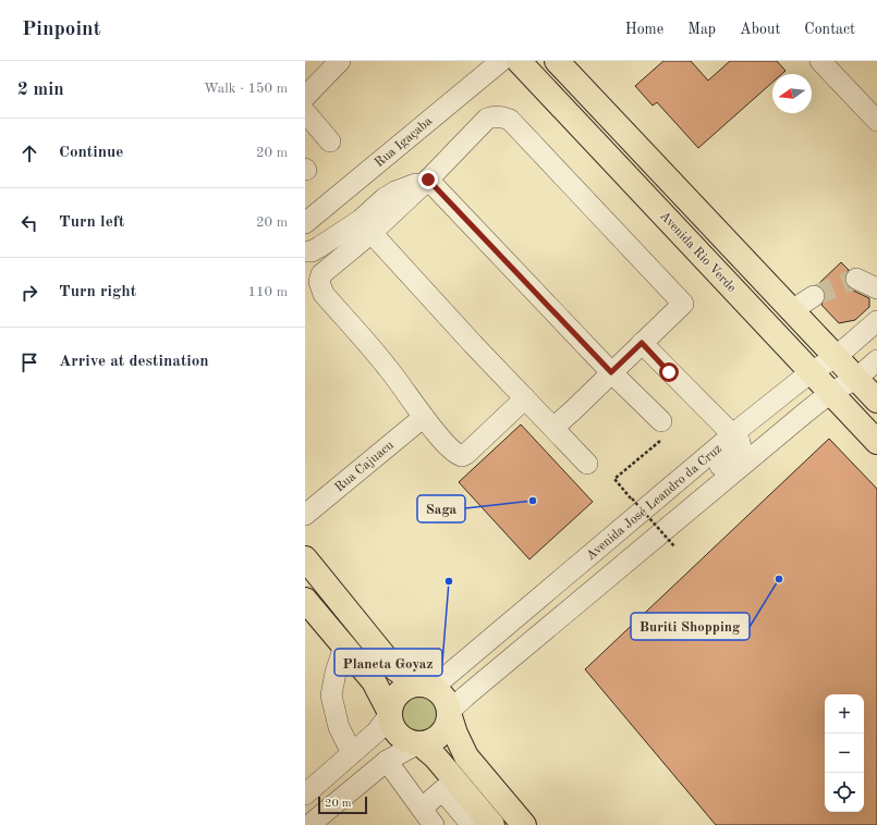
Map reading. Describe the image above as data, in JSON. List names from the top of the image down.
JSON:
{
  "streets": {
    "main road": ["Avenida Rio Verde"],
    "street": ["Rua Igaçaba", "Rua Cajuacu", "Avenida José Leandro da Cruz"]
  },
  "crossings": [
    ["Avenida Rio Verde", "Avenida José Leandro da Cruz"]
  ],
  "places": ["Saga", "Buriti Shopping", "Planeta Goyaz"],
  "scale_bar": "20 m",
  "north": "left",
  "page": {
    "header": "Pinpoint",
    "nav": [
      "Home",
      "Map",
      "About",
      "Contact"
    ],
    "heading": ["2 min", "Walk · 150 m"],
    "list": [
      ["Continue", "20 m"],
      ["Turn left", "20 m"],
      ["Turn right", "110 m"],
      "Arrive at destination"
    ],
    "map_buttons": ["+", "−"],
    "scale": "20 m"
  }
}
